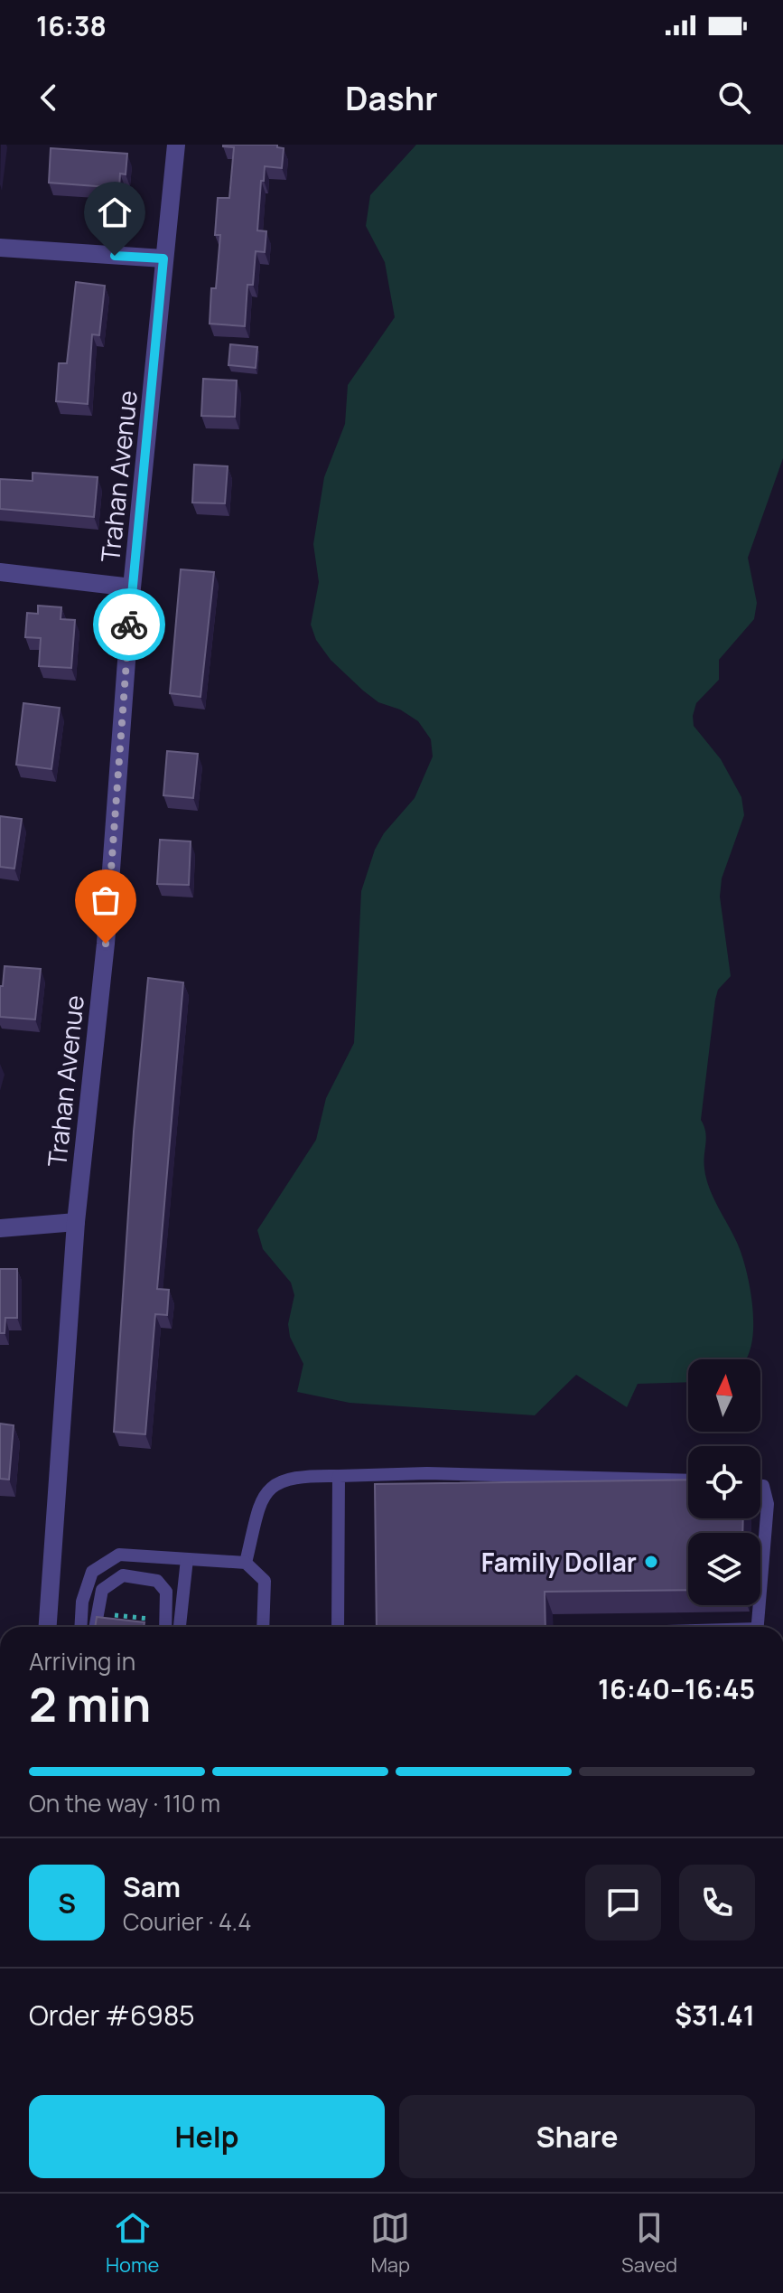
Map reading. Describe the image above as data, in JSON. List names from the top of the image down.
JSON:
{
  "streets": {
    "street": ["Trahan Avenue"]
  },
  "places": ["Family Dollar"],
  "north": "top",
  "page": {
    "status": "16:38",
    "header": "Dashr",
    "heading": ["2 min", "Arriving in", "16:40–16:45"],
    "panel": [
      "Sam",
      "Courier · 4.4",
      "Order #6985",
      "$31.41"
    ],
    "bar": "On the way · 110 m",
    "round": "S",
    "buttons": ["Help", "Share"],
    "tabs": ["Home", "Map", "Saved"]
  }
}
